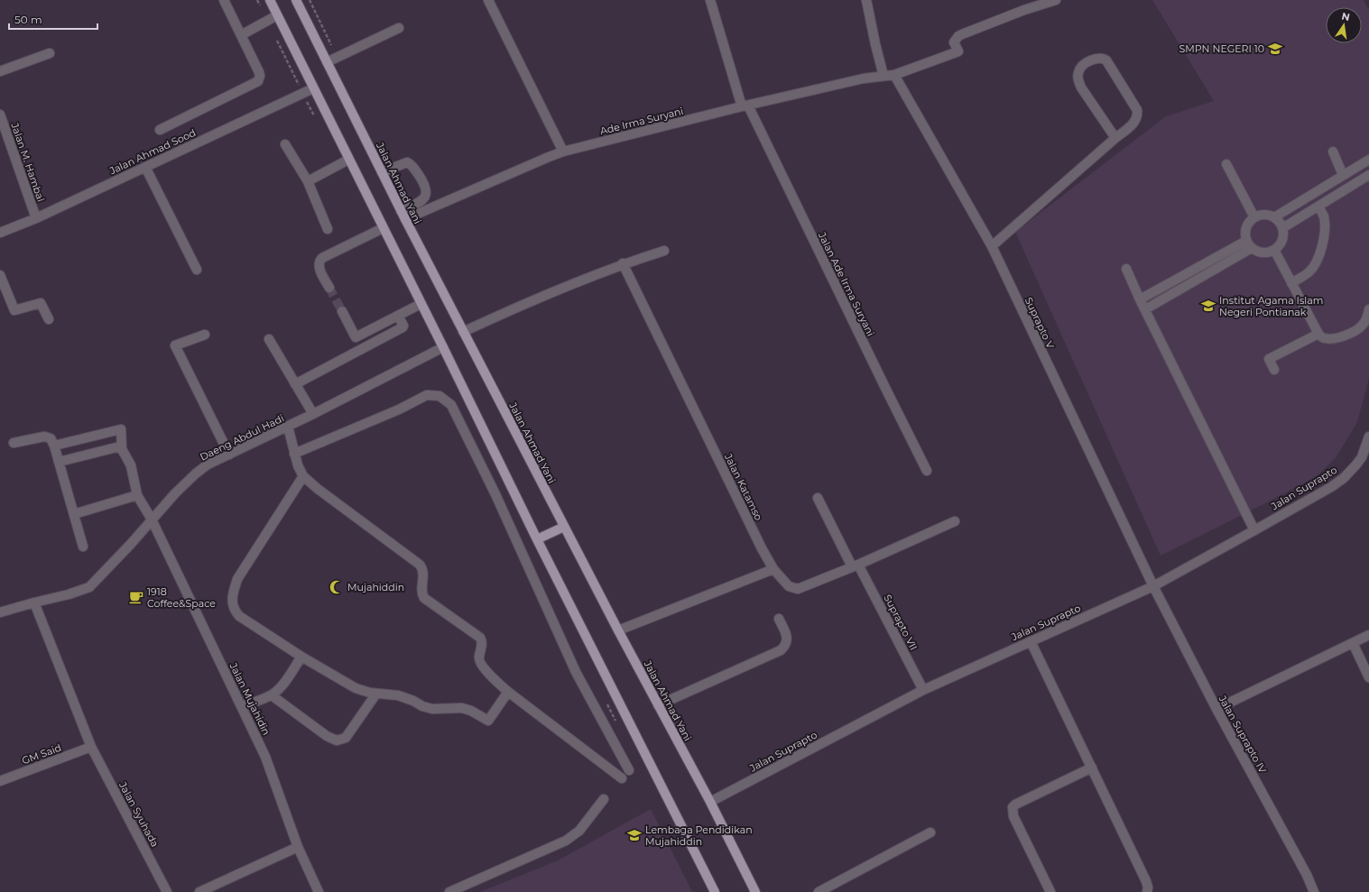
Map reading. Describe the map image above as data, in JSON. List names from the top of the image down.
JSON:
{
  "streets": {
    "main road": ["Jalan Ahmad Yani"],
    "street": [
      "Ade Irma Suryani",
      "Jalan Ahmad Sood",
      "Jalan M. Hambal",
      "Jalan Ade Irma Suryani",
      "Suprapto V",
      "Daeng Abdul Hadi",
      "Jalan Katamso",
      "Jalan Suprapto",
      "Suprapto VII",
      "Jalan Mujahidin",
      "Jalan Suprapto IV",
      "GM Said",
      "Jalan Syuhada"
    ]
  },
  "crossings": [
    ["Ade Irma Suryani", "Jalan Ahmad Yani"],
    ["Ade Irma Suryani", "Jalan Ade Irma Suryani"],
    ["Ade Irma Suryani", "Suprapto V"],
    ["Jalan Ahmad Sood", "Jalan M. Hambal"],
    ["Jalan Ahmad Yani", "Jalan Suprapto"],
    ["Suprapto V", "Jalan Suprapto"],
    ["Suprapto V", "Jalan Suprapto IV"],
    ["Daeng Abdul Hadi", "Jalan Mujahidin"],
    ["Daeng Abdul Hadi", "Jalan Syuhada"],
    ["Jalan Katamso", "Suprapto VII"],
    ["Jalan Suprapto", "Suprapto VII"],
    ["Jalan Suprapto", "Jalan Suprapto IV"],
    ["GM Said", "Jalan Syuhada"]
  ],
  "places": {
    "school or university": ["SMPN NEGERI 10", "Institut Agama Islam Negeri Pontianak", "Lembaga Pendidikan Mujahiddin"],
    "mosque": ["Mujahiddin"],
    "cafe": ["1918 Coffee&Space"]
  },
  "scale_bar": "50 m",
  "north": "top"
}
